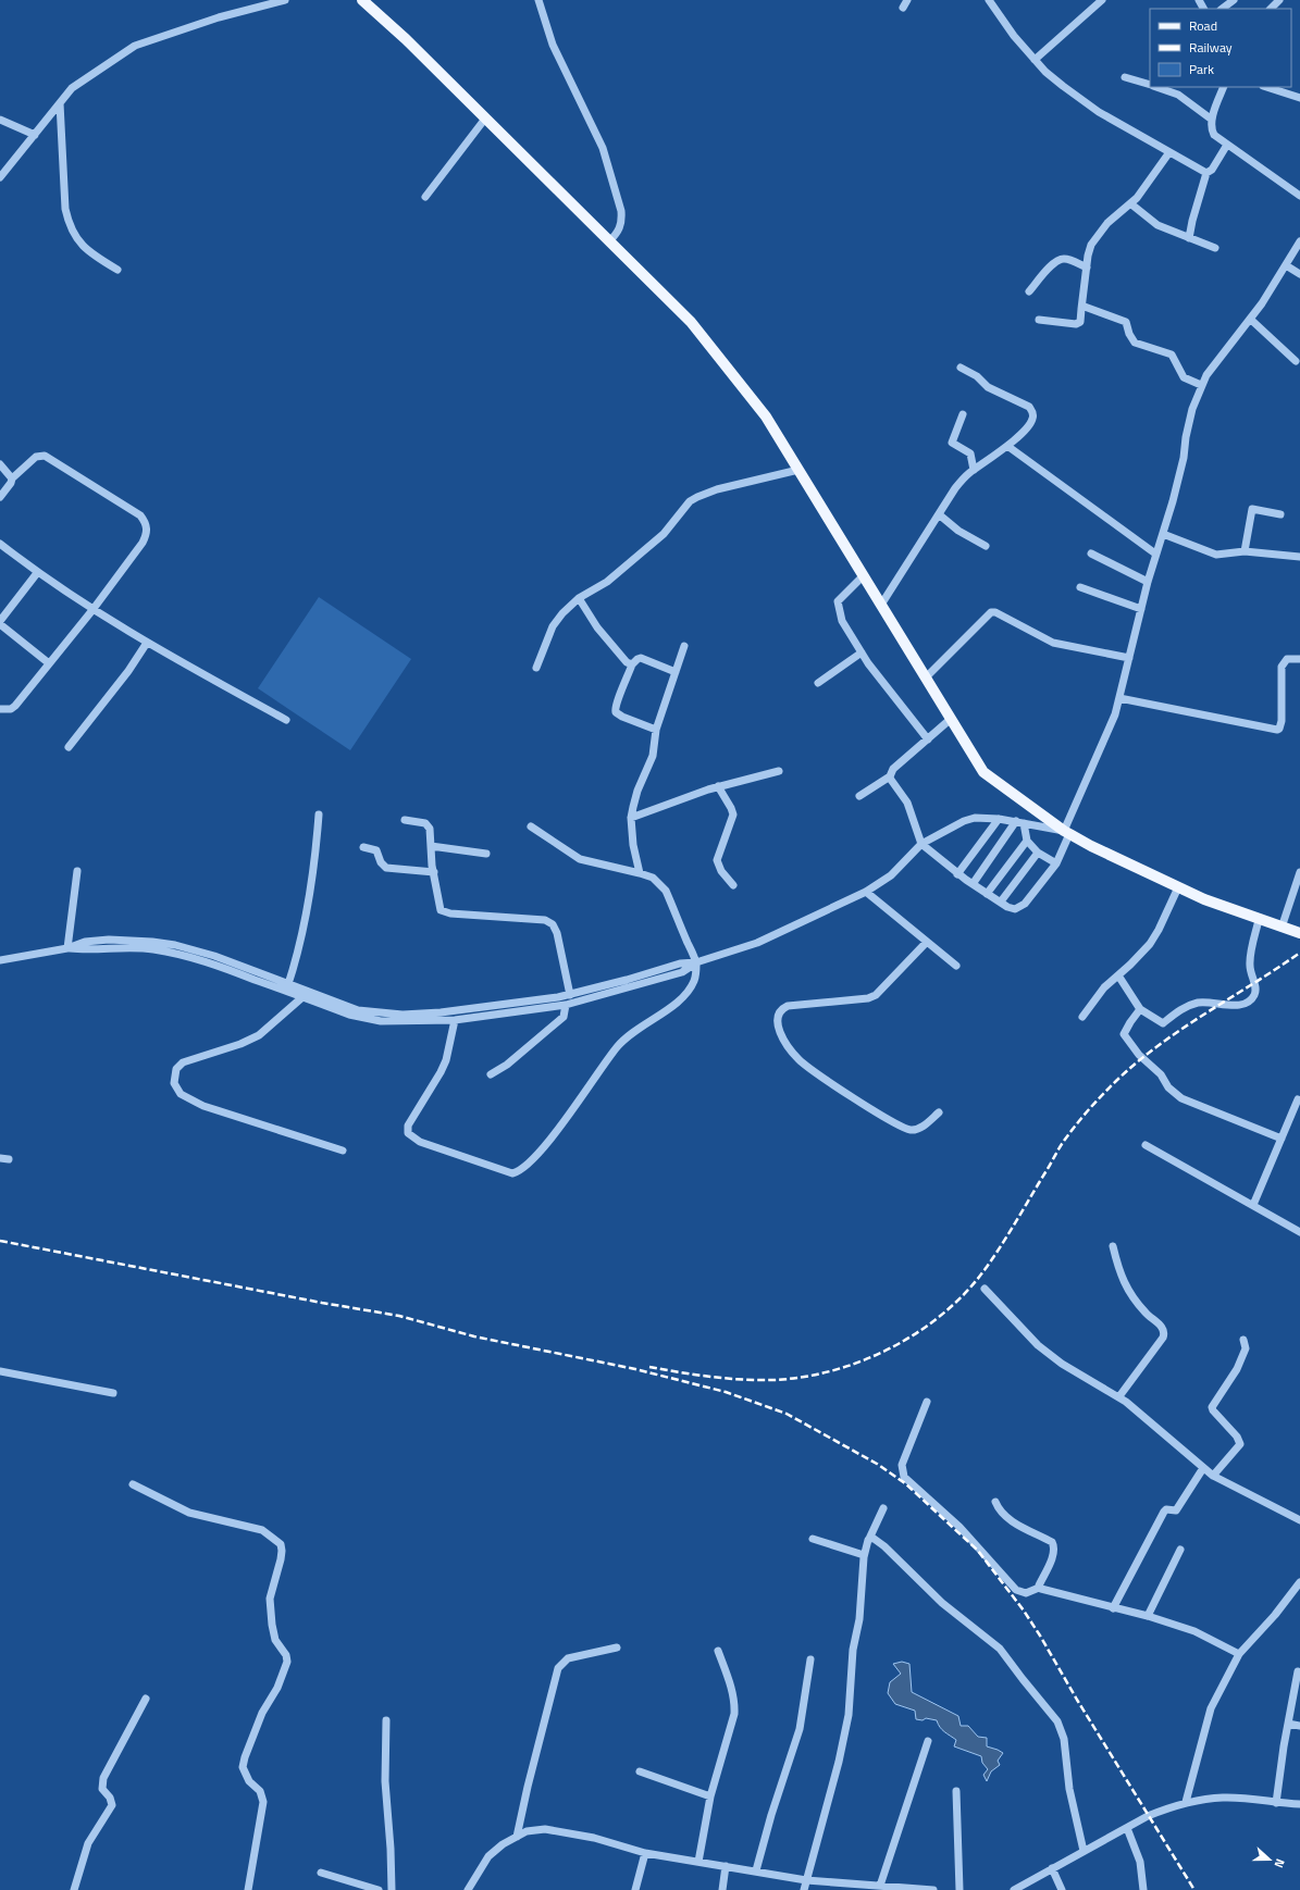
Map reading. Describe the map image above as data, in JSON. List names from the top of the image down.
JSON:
{
  "legend": ["Road", "Railway", "Park"],
  "north": "right"
}
